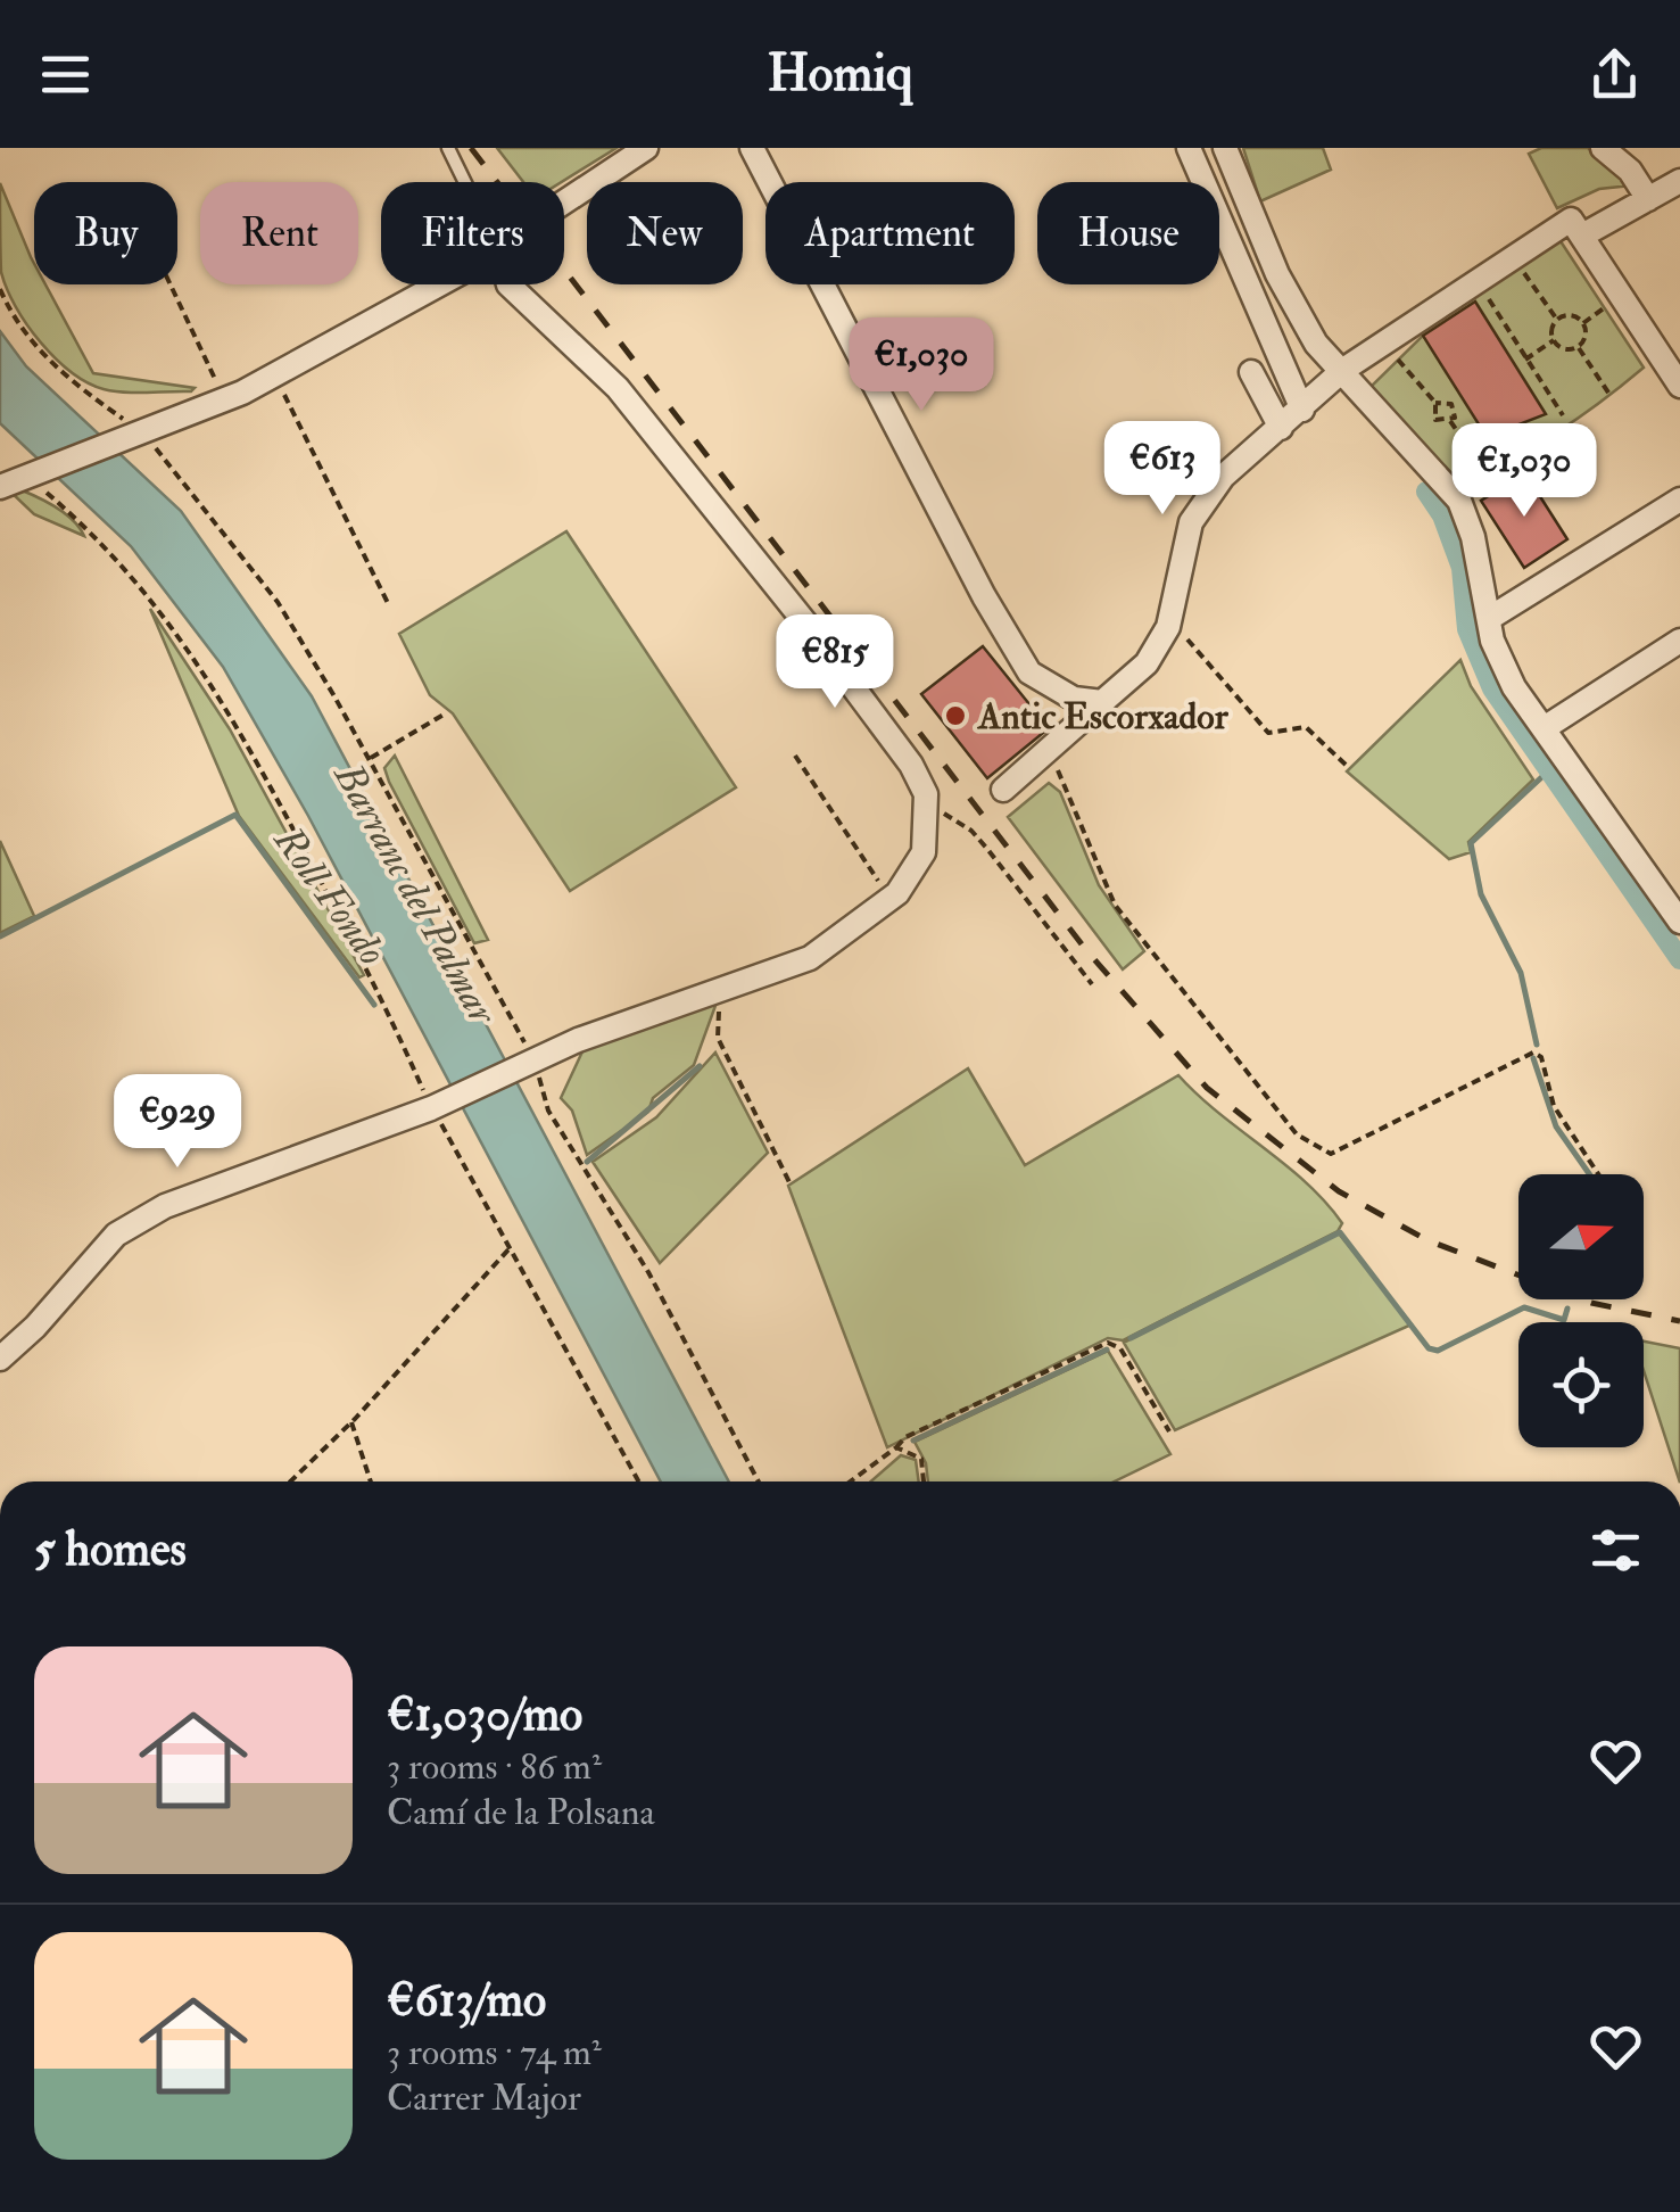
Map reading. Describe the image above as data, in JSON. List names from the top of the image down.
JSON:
{
  "water": ["Barranc del Palmar", "Roll Fondo"],
  "places": ["Antic Escorxador"],
  "north": "right",
  "page": {
    "header": "Homiq",
    "chip": [
      "Buy",
      "Rent",
      "Filters",
      "New",
      "Apartment",
      "House"
    ],
    "price": [
      "€1,030",
      "€613",
      "€1,030",
      "€815",
      "€929"
    ],
    "heading": "5 homes",
    "list": [
      {
        "name": "€1,030/mo",
        "note": "3 rooms · 86 m² · Camí de la Polsana"
      },
      {
        "name": "€613/mo",
        "note": "3 rooms · 74 m² · Carrer Major"
      }
    ]
  }
}
